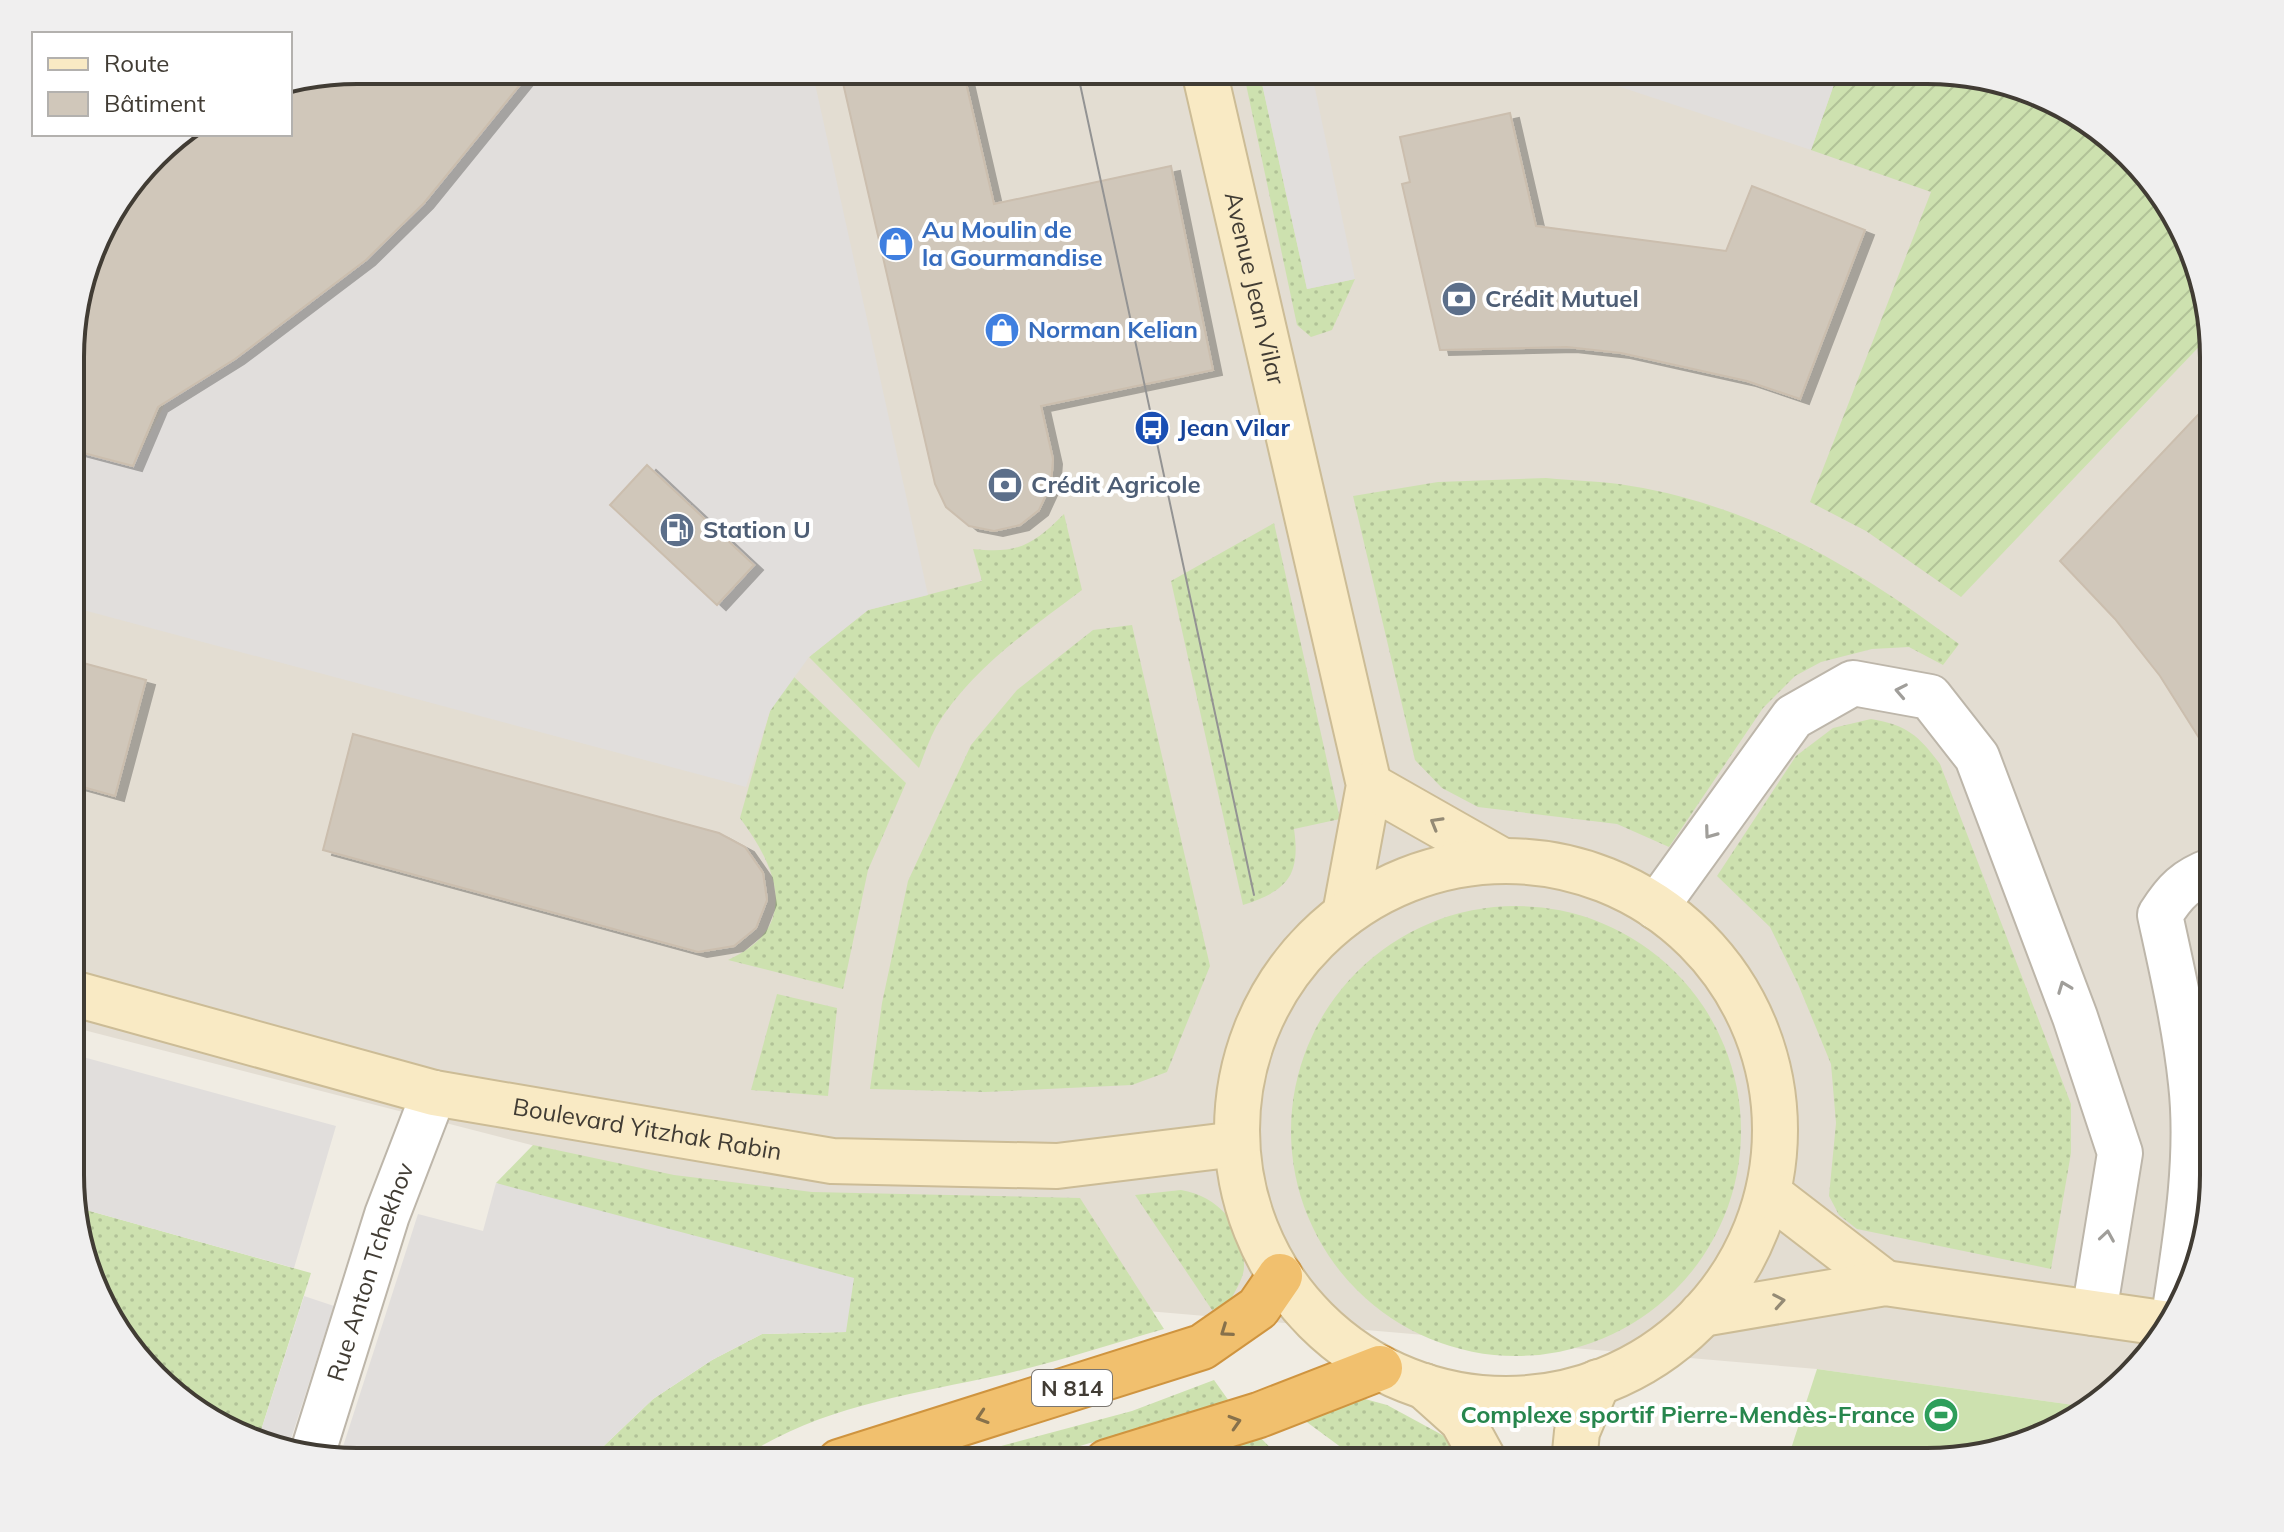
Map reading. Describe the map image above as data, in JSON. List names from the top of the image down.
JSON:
{
  "streets": {
    "highway": ["N 814"],
    "main road": ["Avenue Jean Vilar", "Boulevard Yitzhak Rabin"],
    "street": ["Rue Anton Tchekhov"]
  },
  "crossings": [
    ["Boulevard Yitzhak Rabin", "Rue Anton Tchekhov"]
  ],
  "places": {
    "shop": ["Au Moulin de la Gourmandise", "Norman Kelian"],
    "bank": ["Crédit Mutuel", "Crédit Agricole"],
    "bus stop": ["Jean Vilar"],
    "fuel station": ["Station U"],
    "sports": ["Complexe sportif Pierre-Mendès-France"]
  },
  "legend": ["Route", "Bâtiment"]
}
